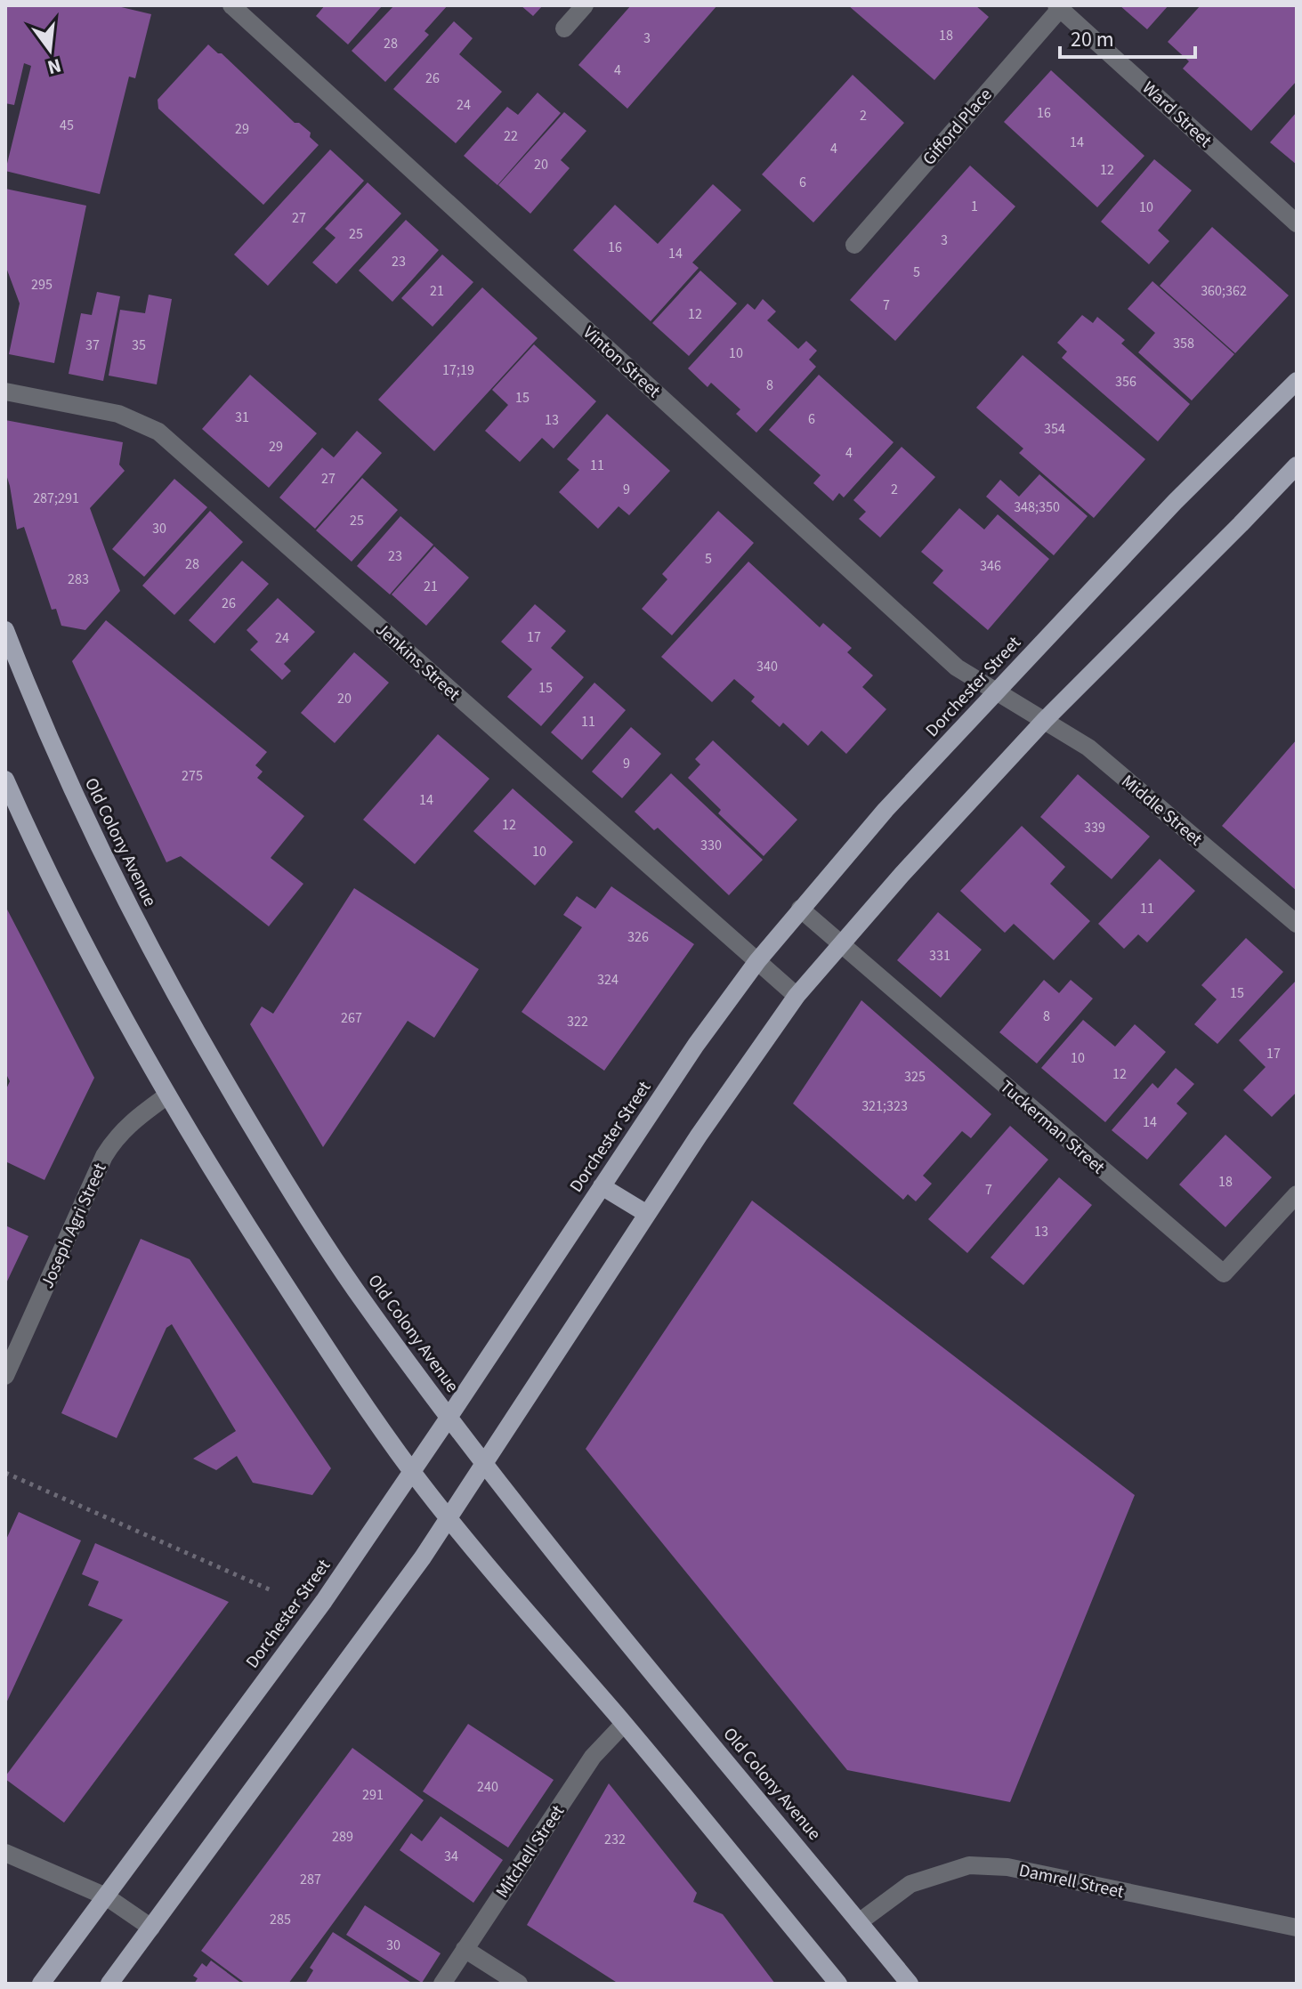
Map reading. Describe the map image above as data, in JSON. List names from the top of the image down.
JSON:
{
  "streets": {
    "main road": ["Dorchester Street", "Old Colony Avenue"],
    "street": [
      "Ward Street",
      "Gifford Place",
      "Vinton Street",
      "Jenkins Street",
      "Middle Street",
      "Tuckerman Street",
      "Joseph Agri Street",
      "Mitchell Street",
      "Damrell Street"
    ]
  },
  "crossings": [
    ["Ward Street", "Gifford Place"],
    ["Vinton Street", "Dorchester Street"],
    ["Vinton Street", "Middle Street"],
    ["Jenkins Street", "Dorchester Street"],
    ["Dorchester Street", "Old Colony Avenue"],
    ["Dorchester Street", "Tuckerman Street"],
    ["Old Colony Avenue", "Damrell Street"]
  ],
  "house_numbers": [
    "18",
    "3",
    "28",
    "4",
    "26",
    "24",
    "16",
    "2",
    "45",
    "29",
    "22",
    "14",
    "4",
    "20",
    "12",
    "6",
    "1",
    "10",
    "27",
    "25",
    "3",
    "16",
    "14",
    "23",
    "5",
    "295",
    "21",
    "360;362",
    "7",
    "12",
    "358",
    "37",
    "35",
    "10",
    "17;19",
    "356",
    "8",
    "15",
    "31",
    "6",
    "13",
    "354",
    "29",
    "4",
    "11",
    "27",
    "9",
    "2",
    "287;291",
    "348;350",
    "25",
    "30",
    "23",
    "5",
    "28",
    "346",
    "283",
    "21",
    "26",
    "17",
    "24",
    "340",
    "15",
    "20",
    "11",
    "9",
    "275",
    "14",
    "12",
    "339",
    "330",
    "10",
    "11",
    "326",
    "331",
    "324",
    "15",
    "8",
    "267",
    "322",
    "17",
    "10",
    "12",
    "325",
    "321;323",
    "14",
    "18",
    "7",
    "13",
    "240",
    "291",
    "289",
    "232",
    "34",
    "287",
    "285",
    "30"
  ],
  "scale_bar": "20 m",
  "north": "bottom"
}
